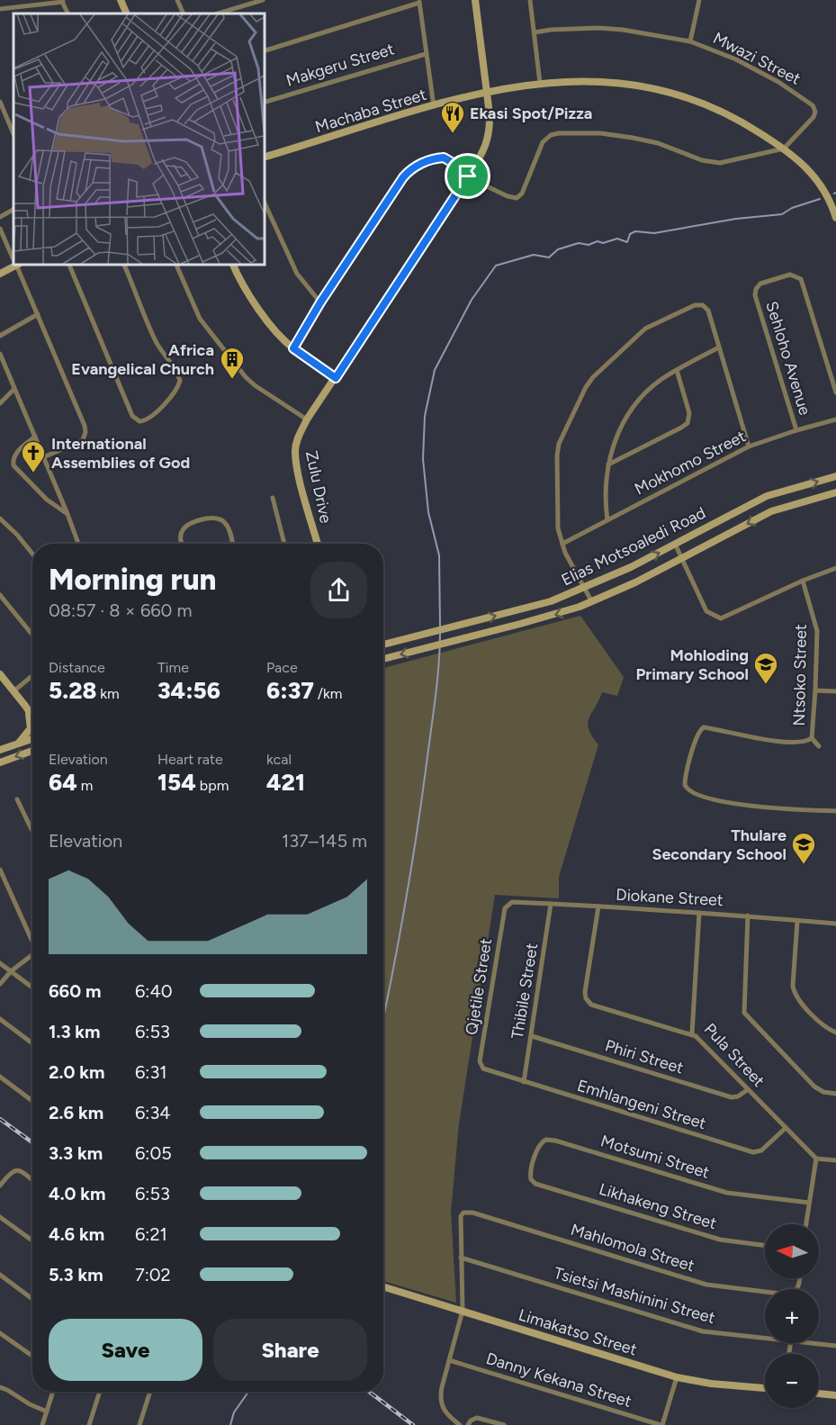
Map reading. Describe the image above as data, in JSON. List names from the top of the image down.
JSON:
{
  "streets": {
    "main road": [
      "Machaba Street",
      "Zulu Drive",
      "Elias Motsoaledi Road",
      "Limakatso Street"
    ],
    "street": [
      "Mwazi Street",
      "Makgeru Street",
      "Sehloho Avenue",
      "Mokhomo Street",
      "Ntsoko Street",
      "Diokane Street",
      "Qjetile Street",
      "Thibile Street",
      "Pula Street",
      "Phiri Street",
      "Emhlangeni Street",
      "Motsumi Street",
      "Likhakeng Street",
      "Mahlomola Street",
      "Tsietsi Mashinini Street",
      "Danny Kekana Street"
    ]
  },
  "crossings": [
    ["Mwazi Street", "Machaba Street"],
    ["Machaba Street", "Zulu Drive"],
    ["Sehloho Avenue", "Mokhomo Street"],
    ["Diokane Street", "Qjetile Street"],
    ["Diokane Street", "Thibile Street"],
    ["Diokane Street", "Pula Street"],
    ["Qjetile Street", "Emhlangeni Street"],
    ["Thibile Street", "Phiri Street"],
    ["Thibile Street", "Emhlangeni Street"],
    ["Pula Street", "Phiri Street"],
    ["Pula Street", "Emhlangeni Street"],
    ["Motsumi Street", "Likhakeng Street"],
    ["Mahlomola Street", "Tsietsi Mashinini Street"]
  ],
  "places": {
    "restaurant": ["Ekasi Spot/Pizza"],
    "building": ["Africa Evangelical Church"],
    "church": ["International Assemblies of God"],
    "school or university": ["Mohloding Primary School", "Thulare Secondary School"]
  },
  "north": "left",
  "page": {
    "heading": ["Morning run", "08:57 · 8 × 660 m"],
    "stats": [
      ["Distance", "5.28 km"],
      ["Time", "34:56"],
      ["Pace", "6:37 /km"],
      ["Elevation", "64 m"],
      ["Heart rate", "154 bpm"],
      ["kcal", "421"]
    ],
    "chart": ["Elevation", "137–145 m"],
    "list": [
      {
        "name": "660 m",
        "note": "6:40"
      },
      {
        "name": "1.3 km",
        "note": "6:53"
      },
      {
        "name": "2.0 km",
        "note": "6:31"
      },
      {
        "name": "2.6 km",
        "note": "6:34"
      },
      {
        "name": "3.3 km",
        "note": "6:05"
      },
      {
        "name": "4.0 km",
        "note": "6:53"
      },
      {
        "name": "4.6 km",
        "note": "6:21"
      },
      {
        "name": "5.3 km",
        "note": "7:02"
      }
    ],
    "map_buttons": ["+", "−"],
    "buttons": ["Save", "Share"]
  }
}
